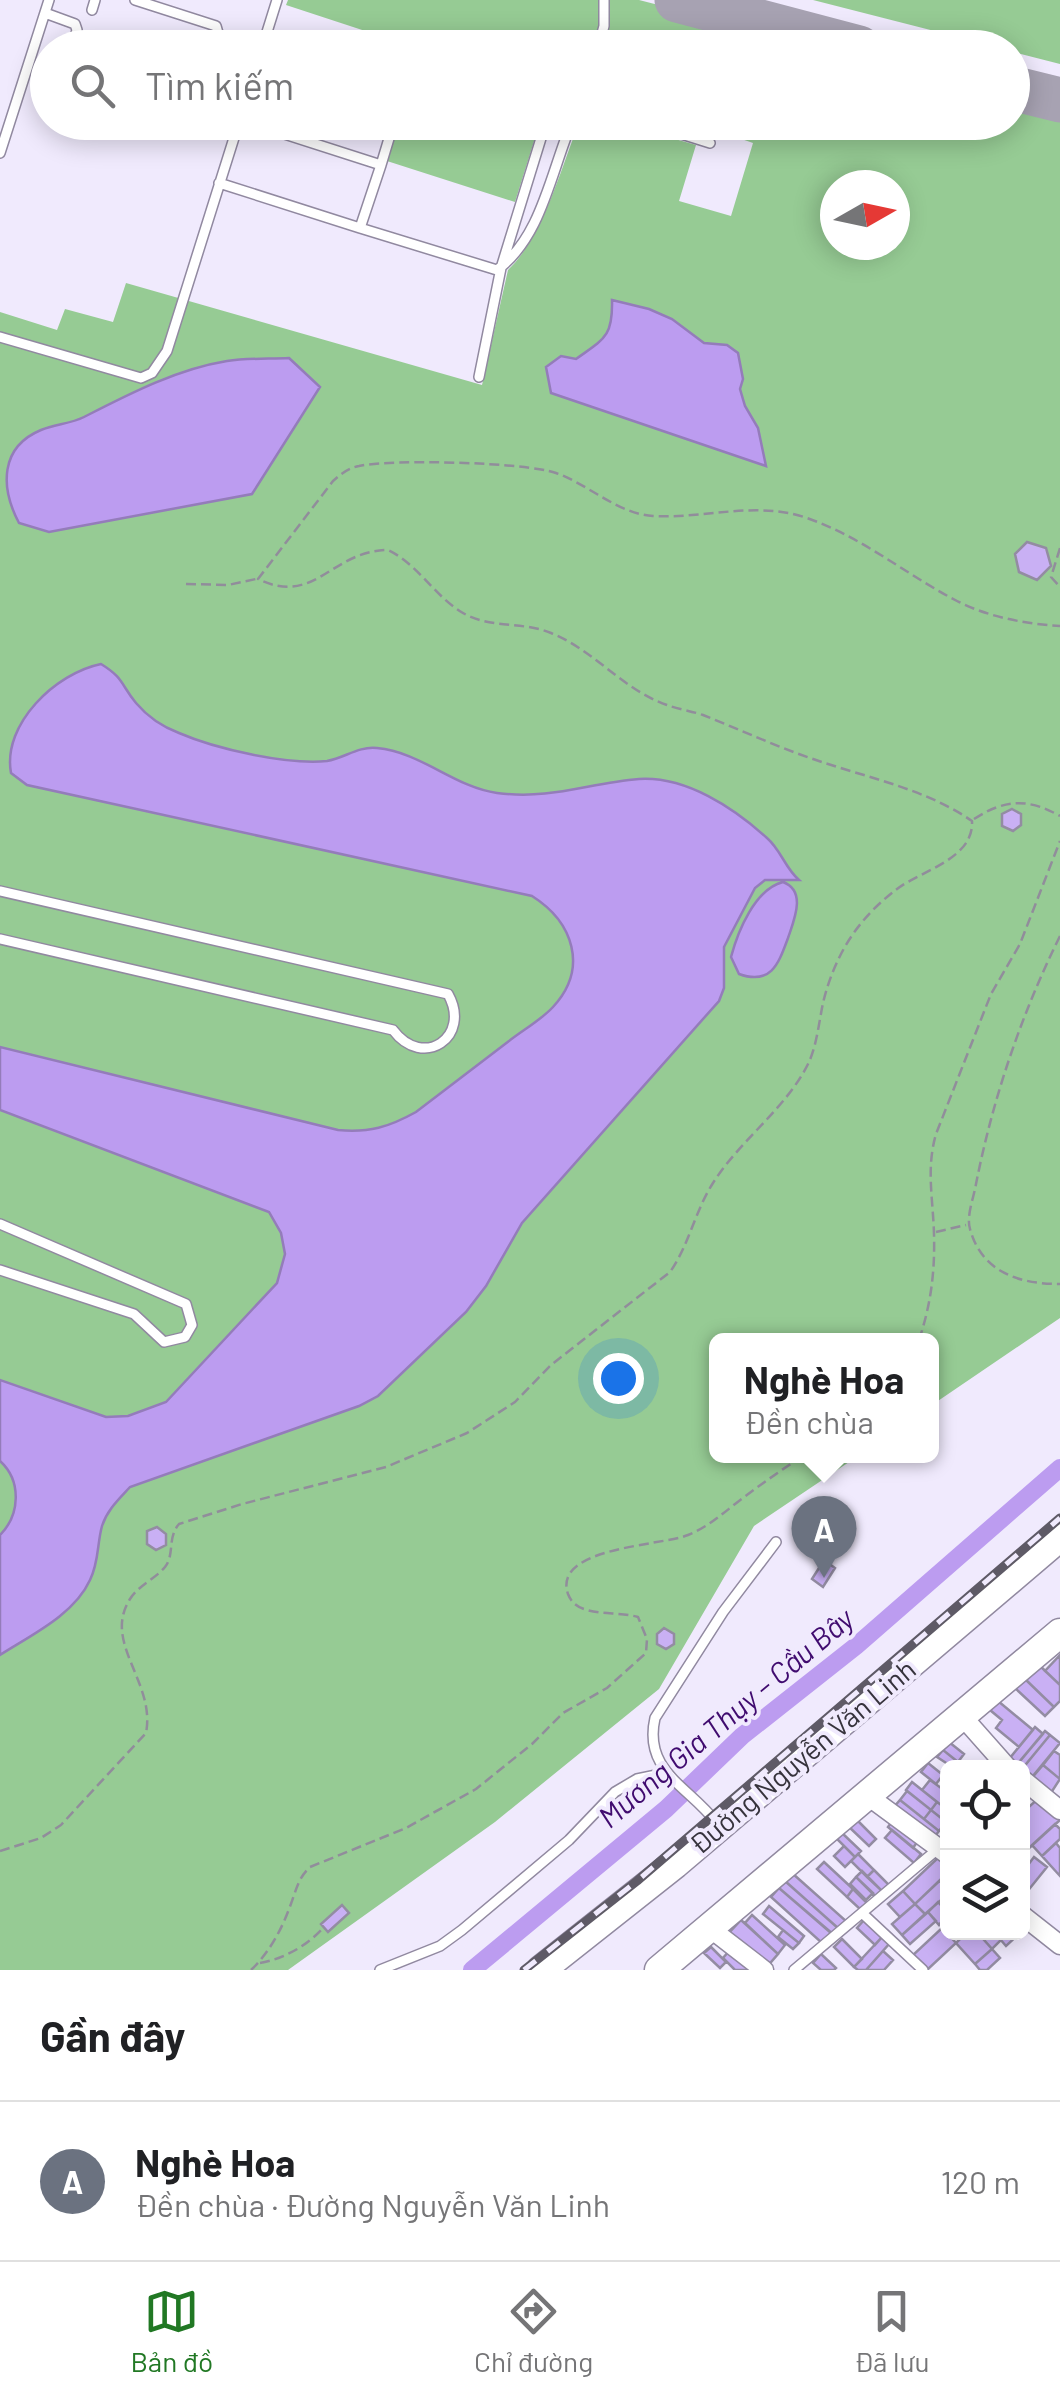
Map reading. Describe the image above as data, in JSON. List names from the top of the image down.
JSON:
{
  "streets": {
    "highway": ["Đường Nguyễn Văn Linh"]
  },
  "water": ["Mương Gia Thụy – Cầu Bây"],
  "north": "right",
  "page": {
    "search": "Tìm kiếm",
    "popup": ["Nghè Hoa", "Đền chùa"],
    "pins": "A",
    "heading": "Gần đây",
    "list": [
      {
        "mark": "A",
        "name": "Nghè Hoa",
        "note": "Đền chùa · Đường Nguyễn Văn Linh",
        "value": "120 m"
      }
    ],
    "nav": ["Bản đồ", "Chỉ đường", "Đã lưu"]
  }
}
